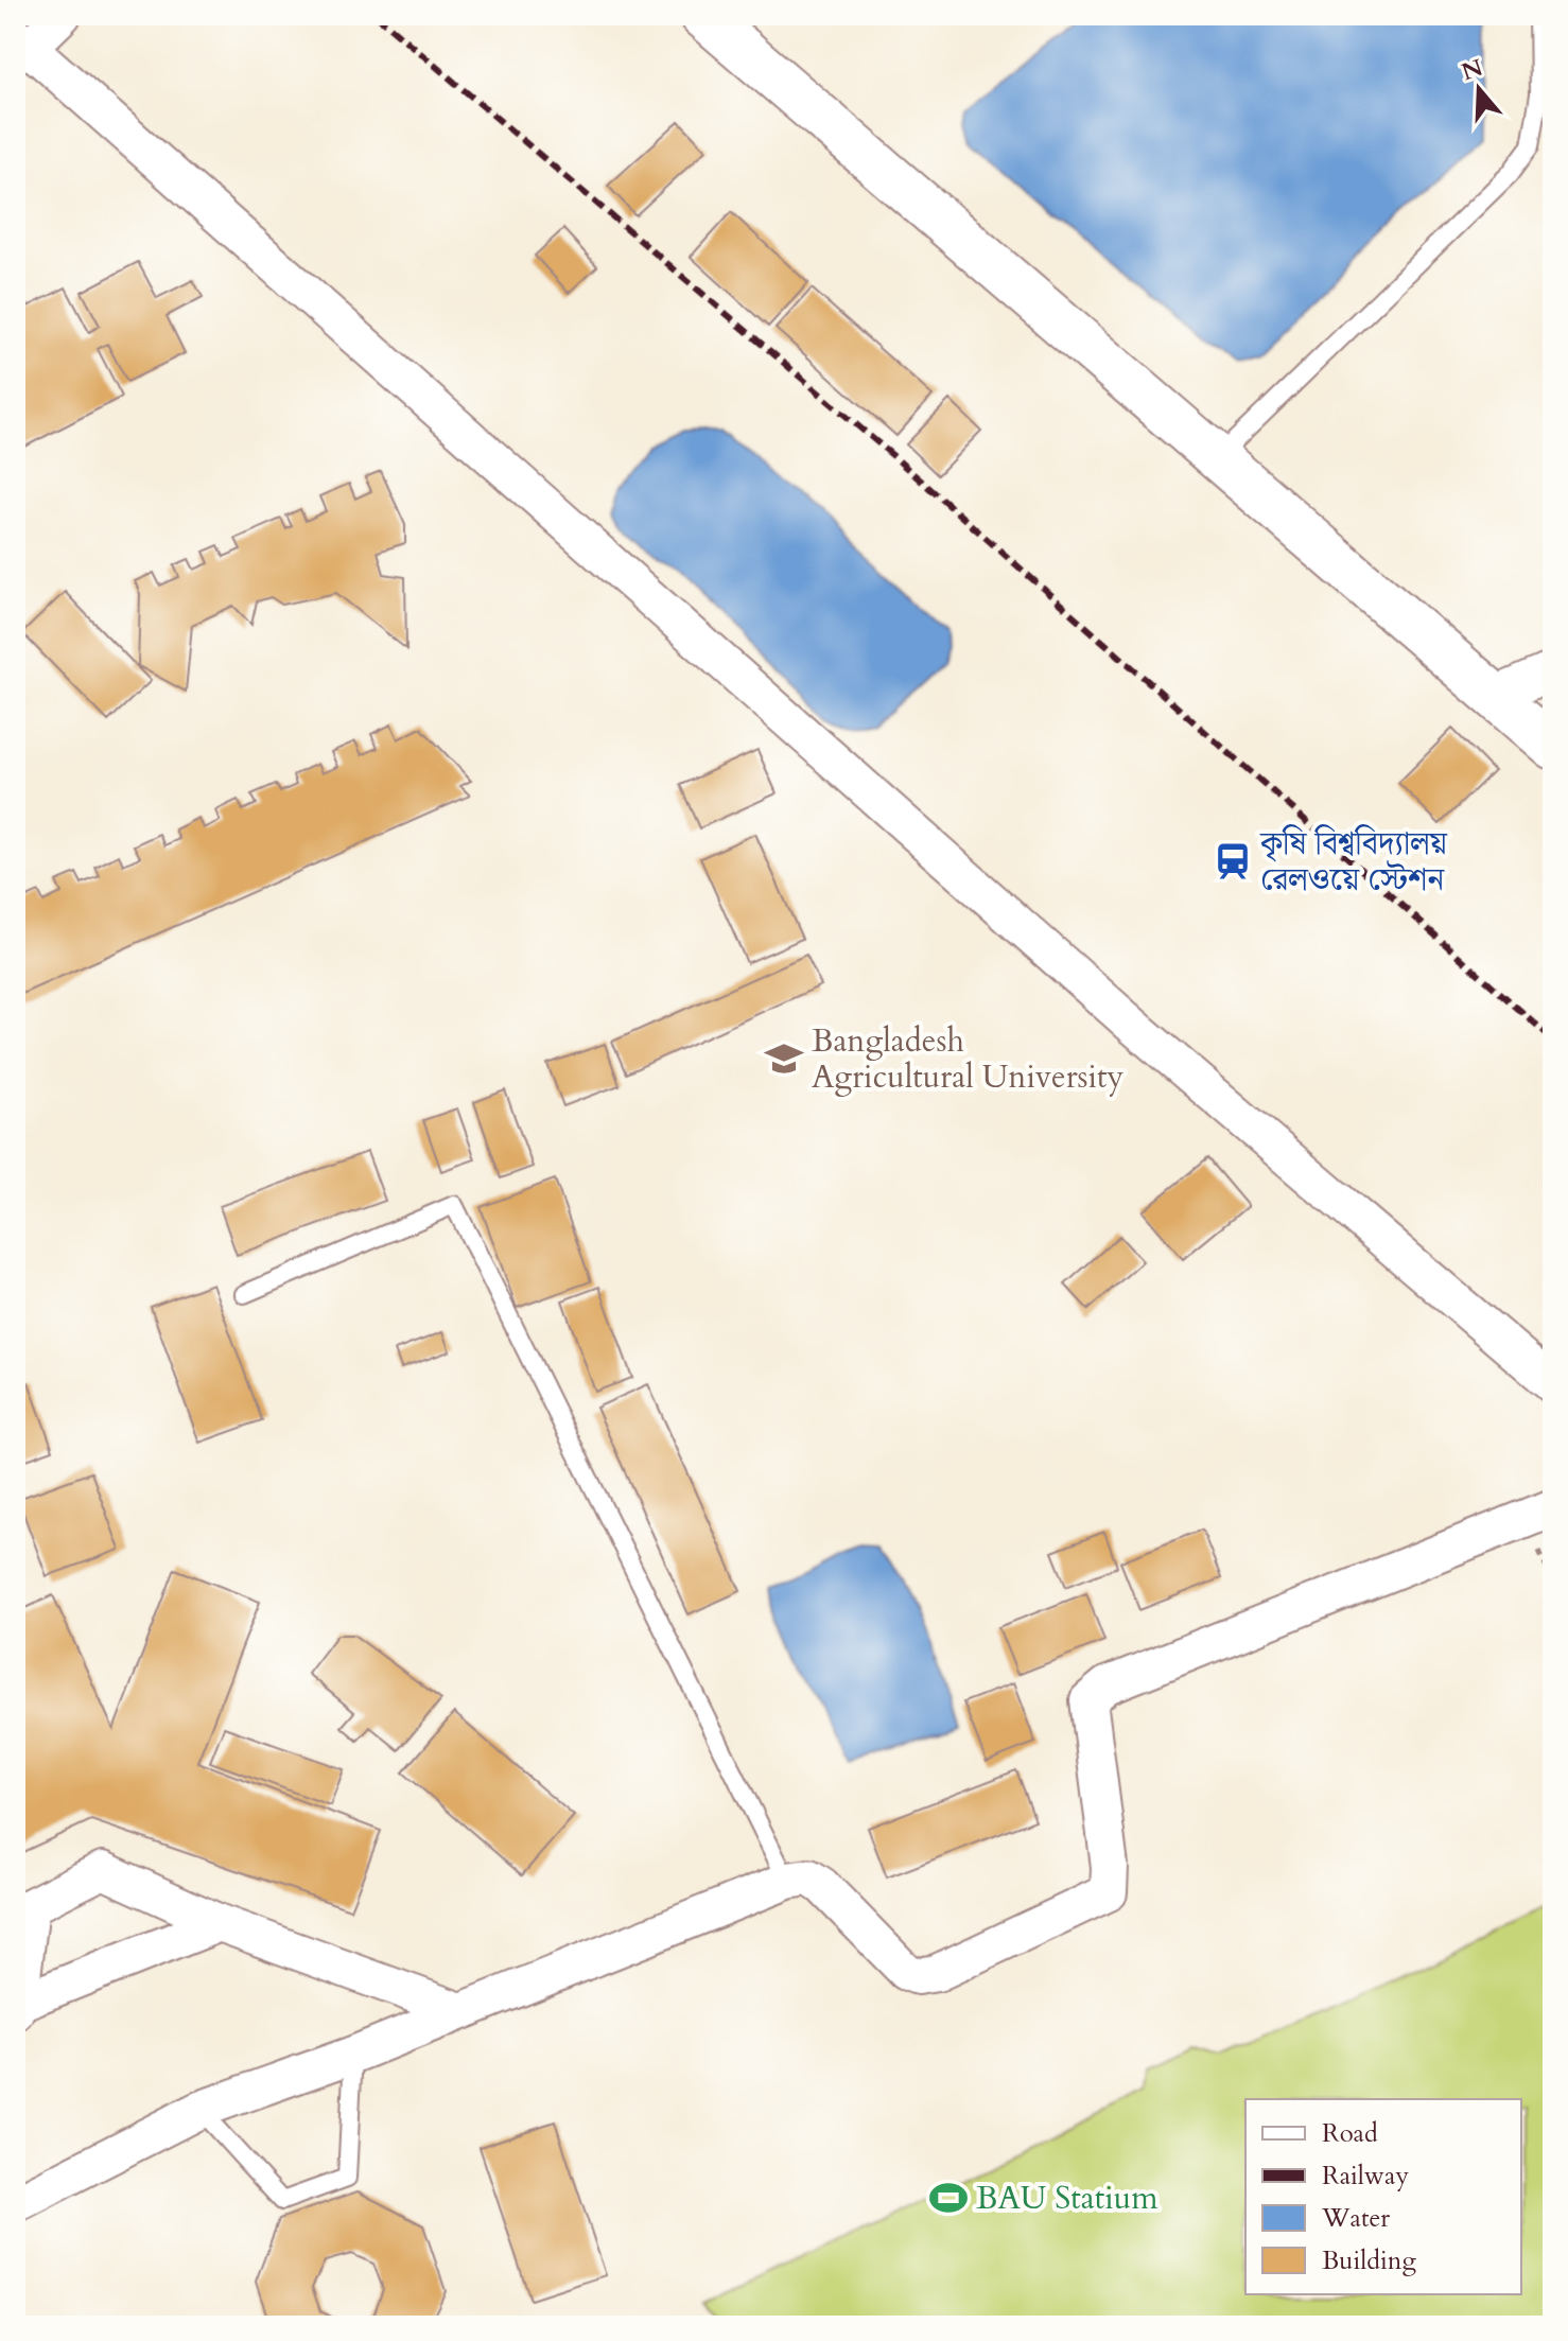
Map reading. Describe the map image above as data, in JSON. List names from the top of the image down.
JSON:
{
  "places": {
    "station": ["কৃষি বিশ্ববিদ্যালয় রেলওয়ে স্টেশন"],
    "school or university": ["Bangladesh Agricultural University"],
    "sports": ["BAU Statium"]
  },
  "legend": [
    "Road",
    "Railway",
    "Water",
    "Building"
  ],
  "north": "top"
}
